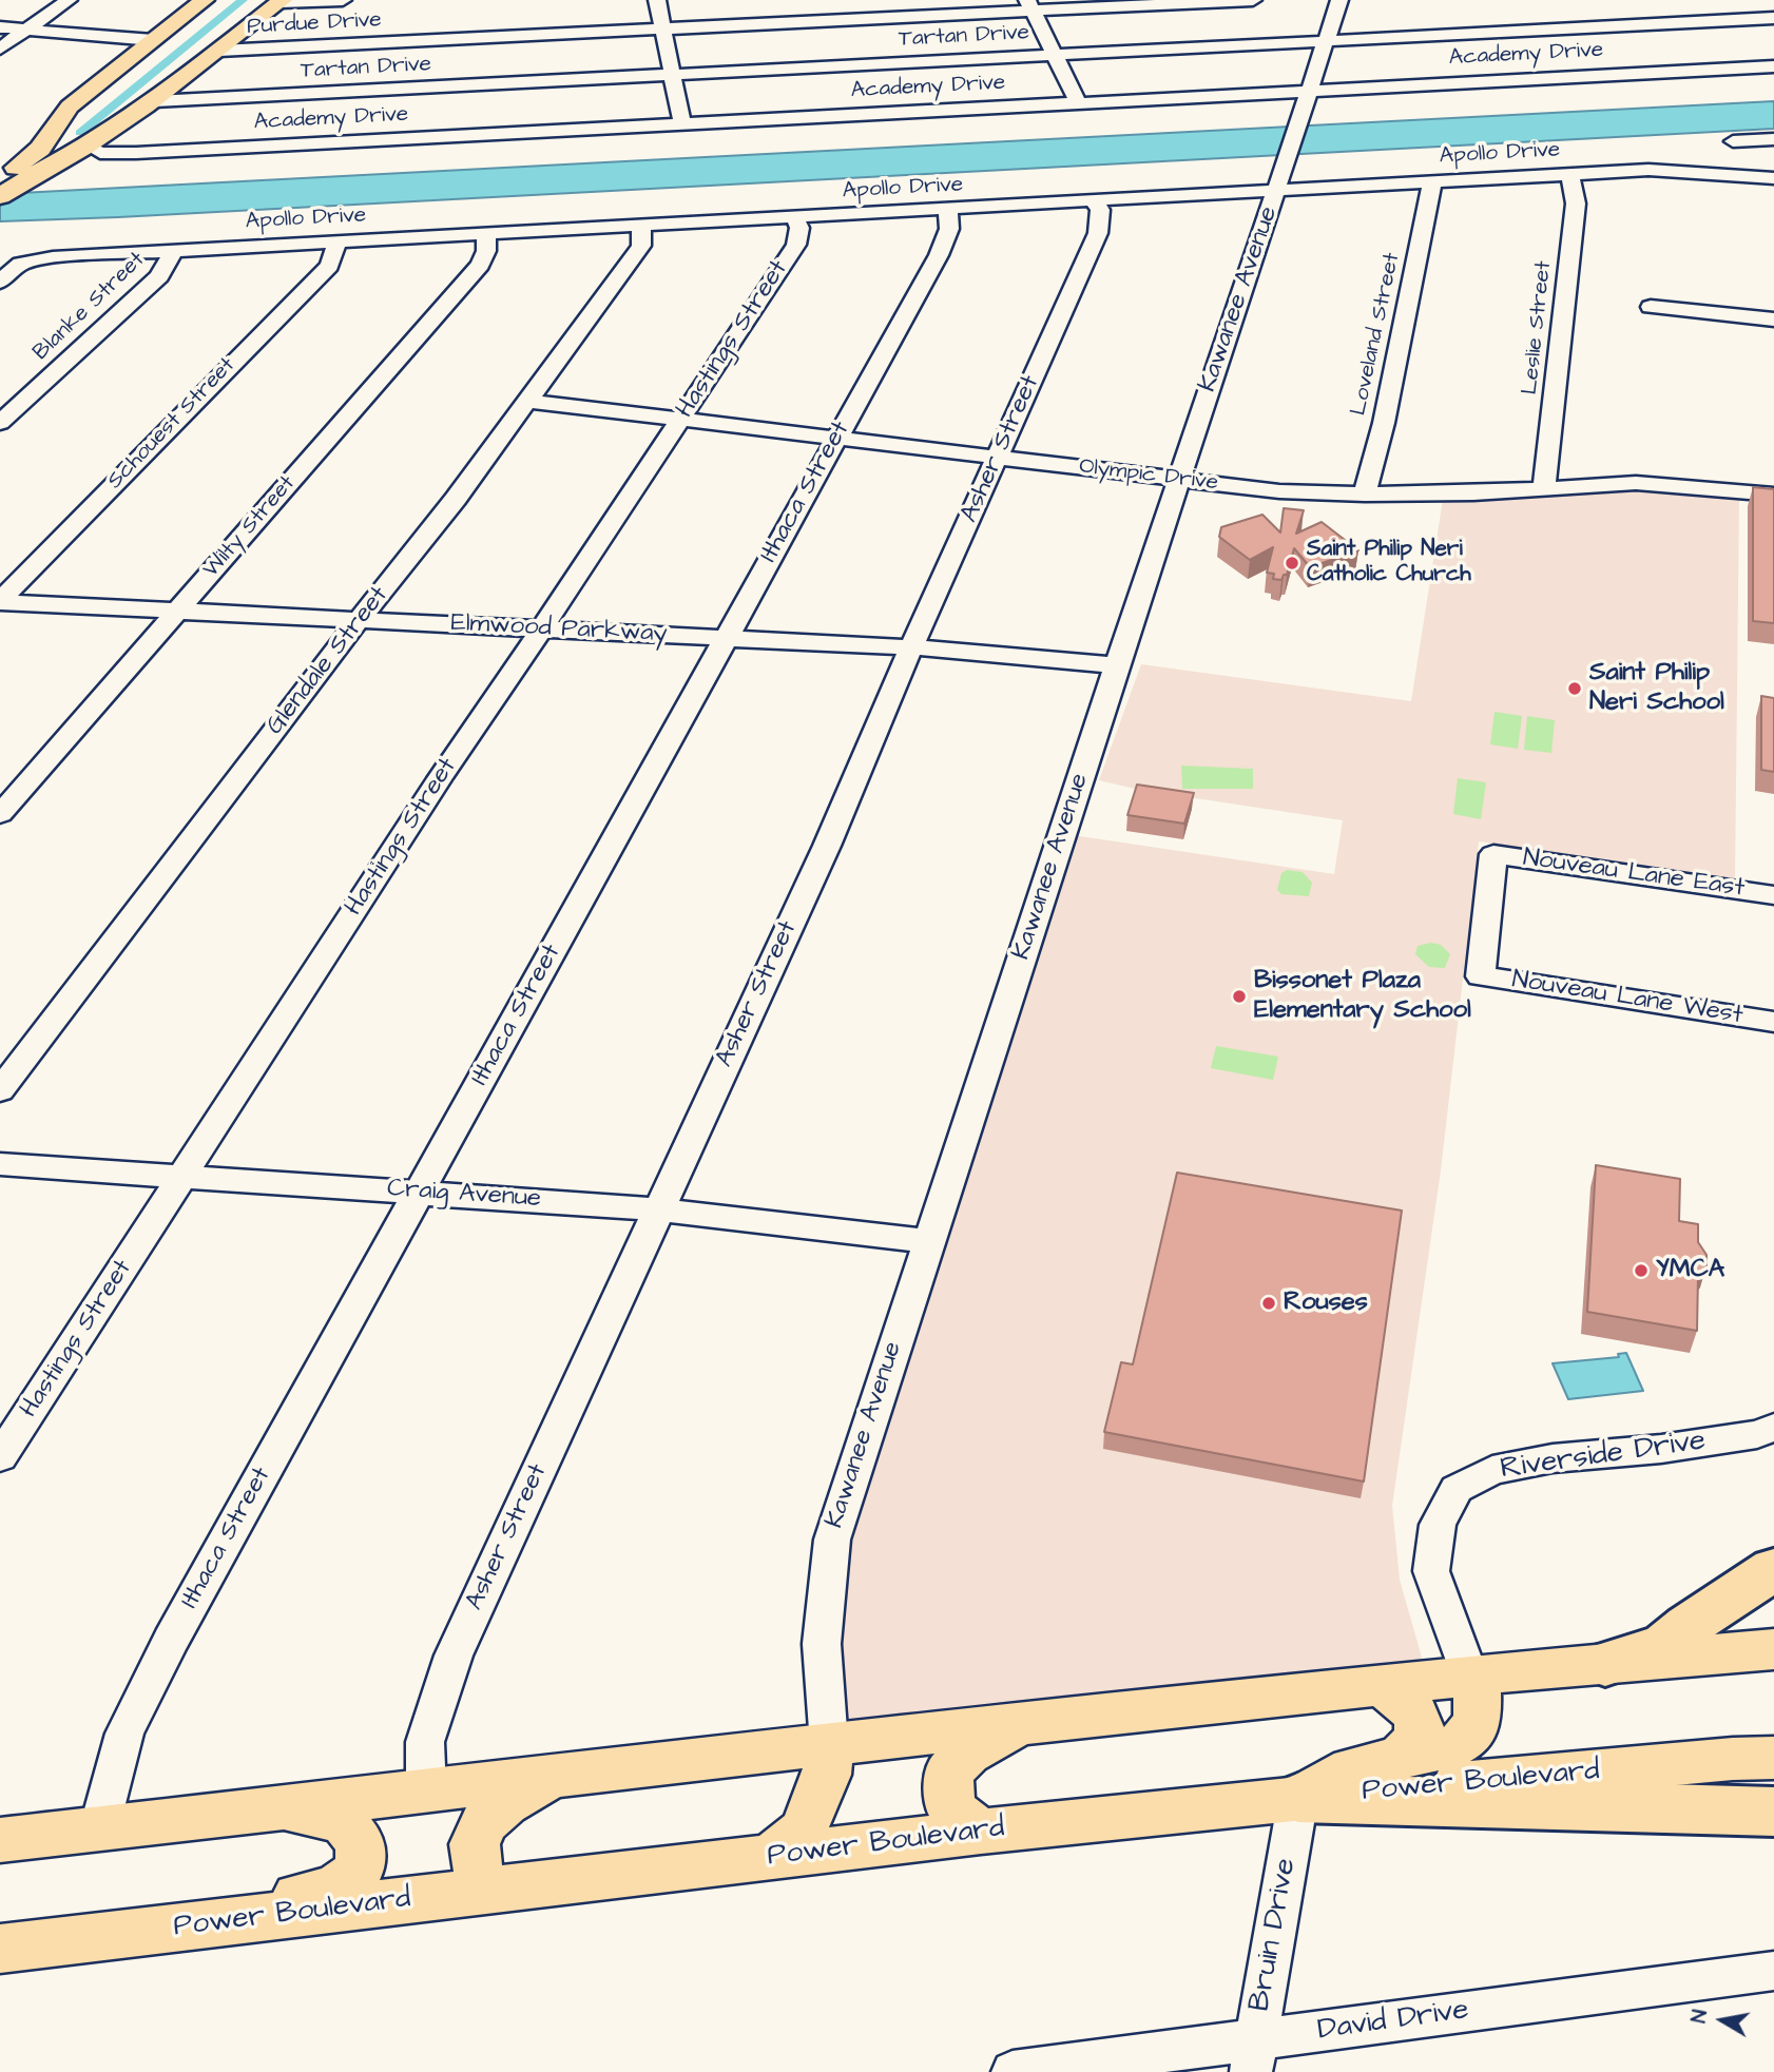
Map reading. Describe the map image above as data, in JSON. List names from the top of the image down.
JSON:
{
  "streets": {
    "main road": ["Power Boulevard"],
    "street": [
      "Purdue Drive",
      "Tartan Drive",
      "Academy Drive",
      "Apollo Drive",
      "Kawanee Avenue",
      "Blanke Street",
      "Leslie Street",
      "Loveland Street",
      "Hastings Street",
      "Schouest Street",
      "Asher Street",
      "Olympic Drive",
      "Ithaca Street",
      "Wilty Street",
      "Elmwood Parkway",
      "Glendale Street",
      "Nouveau Lane East",
      "Nouveau Lane West",
      "Craig Avenue",
      "Riverside Drive",
      "Bruin Drive",
      "David Drive"
    ]
  },
  "crossings": [
    ["Tartan Drive", "Kawanee Avenue"],
    ["Academy Drive", "Kawanee Avenue"],
    ["Apollo Drive", "Kawanee Avenue"],
    ["Apollo Drive", "Blanke Street"],
    ["Apollo Drive", "Leslie Street"],
    ["Apollo Drive", "Loveland Street"],
    ["Apollo Drive", "Hastings Street"],
    ["Apollo Drive", "Schouest Street"],
    ["Apollo Drive", "Asher Street"],
    ["Apollo Drive", "Ithaca Street"],
    ["Apollo Drive", "Wilty Street"],
    ["Apollo Drive", "Glendale Street"],
    ["Kawanee Avenue", "Olympic Drive"],
    ["Kawanee Avenue", "Elmwood Parkway"],
    ["Kawanee Avenue", "Craig Avenue"],
    ["Leslie Street", "Olympic Drive"],
    ["Loveland Street", "Olympic Drive"],
    ["Hastings Street", "Olympic Drive"],
    ["Hastings Street", "Elmwood Parkway"],
    ["Hastings Street", "Craig Avenue"],
    ["Schouest Street", "Elmwood Parkway"],
    ["Asher Street", "Olympic Drive"],
    ["Asher Street", "Elmwood Parkway"],
    ["Asher Street", "Craig Avenue"],
    ["Olympic Drive", "Ithaca Street"],
    ["Olympic Drive", "Glendale Street"],
    ["Ithaca Street", "Elmwood Parkway"],
    ["Ithaca Street", "Craig Avenue"],
    ["Wilty Street", "Elmwood Parkway"],
    ["Elmwood Parkway", "Glendale Street"],
    ["Nouveau Lane East", "Nouveau Lane West"],
    ["Power Boulevard", "Bruin Drive"],
    ["Bruin Drive", "David Drive"]
  ],
  "places": [
    "Saint Philip Neri Catholic Church",
    "Saint Philip Neri School",
    "Bissonet Plaza Elementary School",
    "YMCA",
    "Rouses"
  ],
  "north": "left"
}
